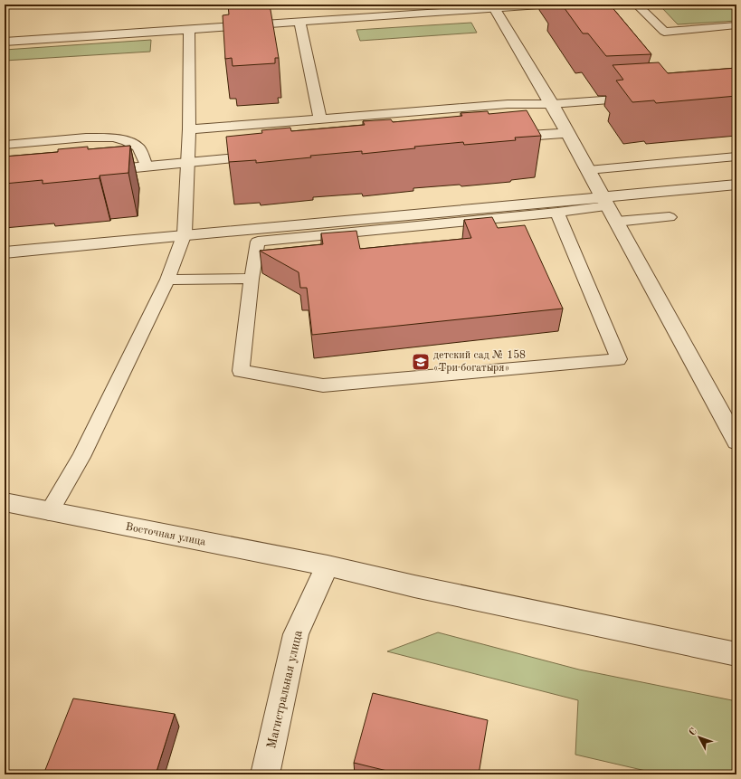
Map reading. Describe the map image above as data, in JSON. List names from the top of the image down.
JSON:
{
  "streets": {
    "street": ["Восточная улица", "Магистральная улица"]
  },
  "crossings": [
    ["Восточная улица", "Магистральная улица"]
  ],
  "places": {
    "school or university": ["детский сад № 158 «Три богатыря»"]
  },
  "north": "top left"
}
